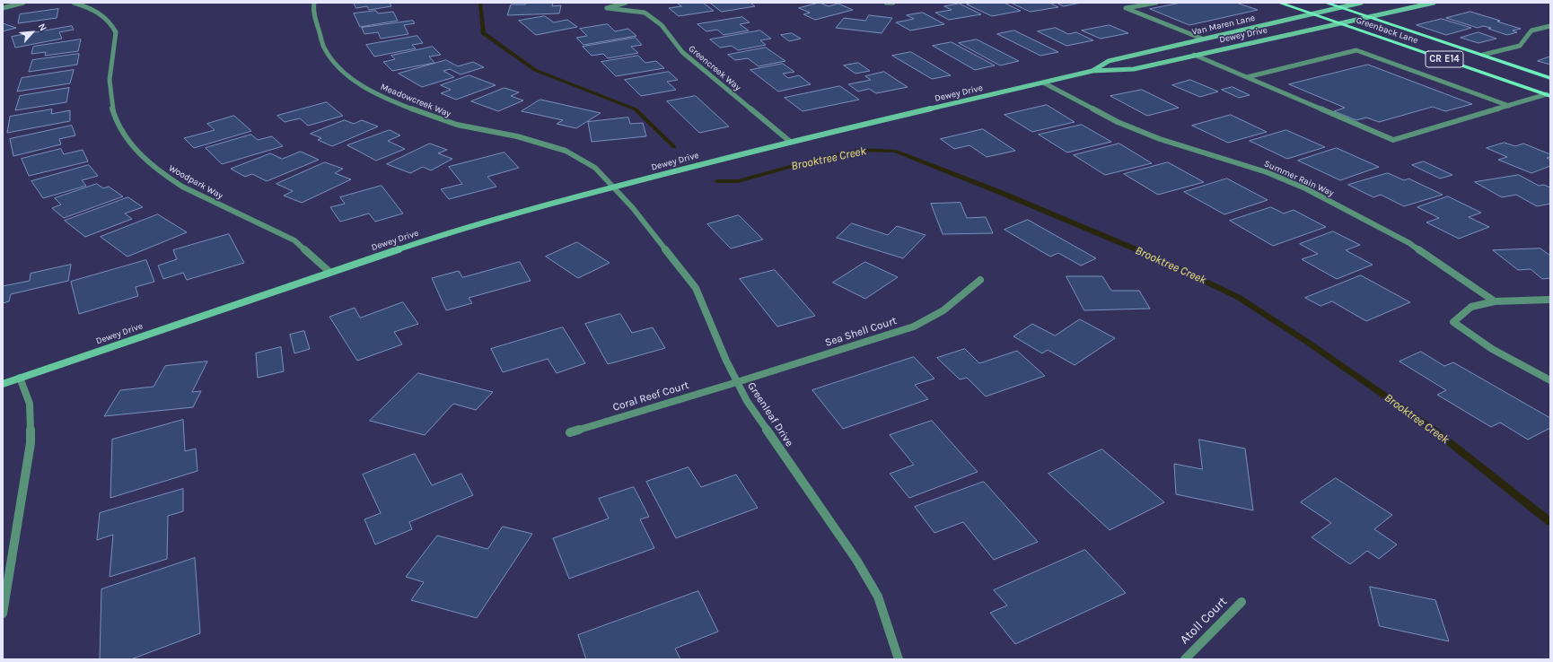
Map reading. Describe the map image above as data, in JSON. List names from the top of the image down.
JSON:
{
  "streets": {
    "main road": [
      "Van Maren Lane",
      "Greenback Lane",
      "Dewey Drive",
      "CR E14"
    ],
    "street": [
      "Greencreek Way",
      "Meadowcreek Way",
      "Summer Rain Way",
      "Woodpark Way",
      "Sea Shell Court",
      "Coral Reef Court",
      "Greenleaf Drive",
      "Atoll Court"
    ]
  },
  "crossings": [
    ["Van Maren Lane", "Greenback Lane"],
    ["Van Maren Lane", "Dewey Drive"],
    ["Greenback Lane", "Dewey Drive"],
    ["Dewey Drive", "Greencreek Way"],
    ["Dewey Drive", "Meadowcreek Way"],
    ["Dewey Drive", "Summer Rain Way"],
    ["Dewey Drive", "Woodpark Way"],
    ["Dewey Drive", "Greenleaf Drive"],
    ["Meadowcreek Way", "Greenleaf Drive"],
    ["Sea Shell Court", "Coral Reef Court"],
    ["Sea Shell Court", "Greenleaf Drive"],
    ["Coral Reef Court", "Greenleaf Drive"]
  ],
  "water": ["Brooktree Creek"],
  "north": "top right"
}
